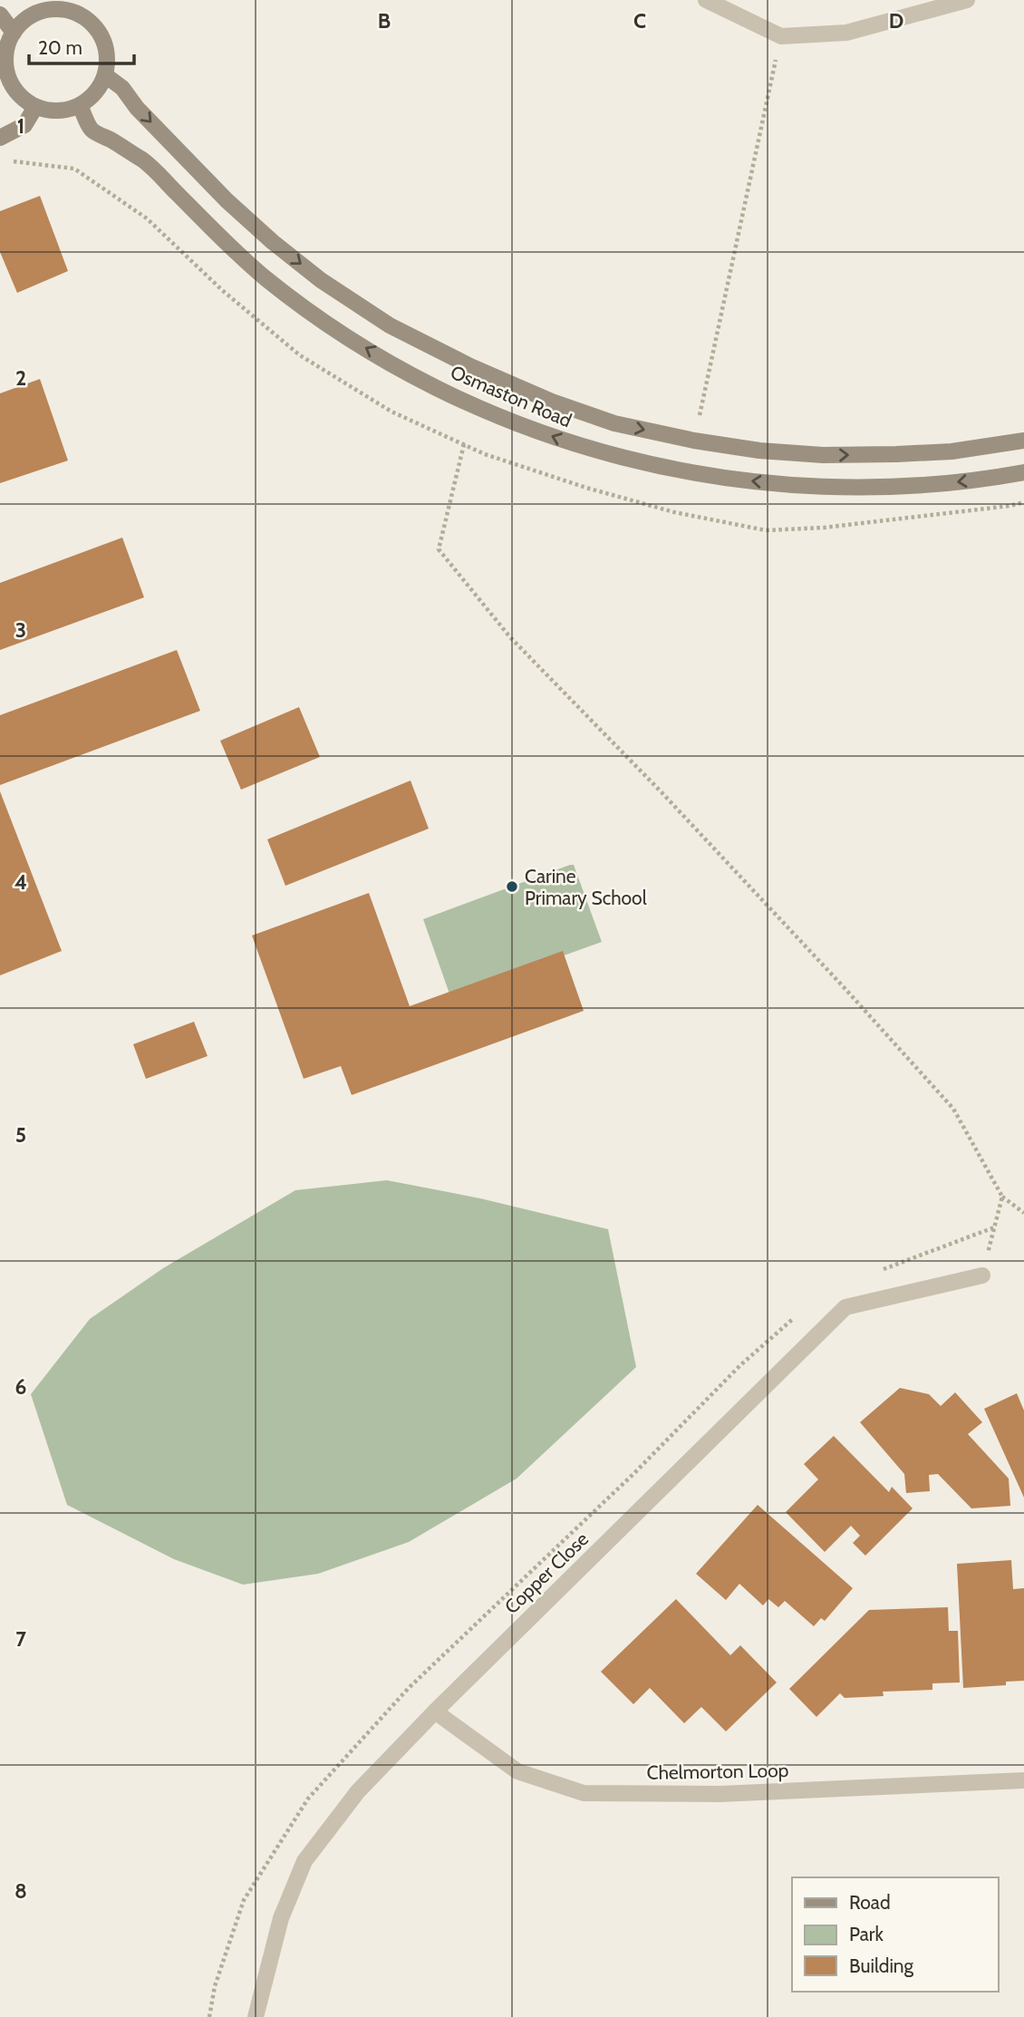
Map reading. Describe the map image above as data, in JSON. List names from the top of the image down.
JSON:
{
  "streets": {
    "street": ["Osmaston Road", "Copper Close", "Chelmorton Loop"]
  },
  "crossings": [
    ["Copper Close", "Chelmorton Loop"]
  ],
  "places": ["Carine Primary School"],
  "legend": ["Road", "Park", "Building"],
  "scale_bar": "20 m",
  "grid": {
    "columns": ["B", "C", "D"],
    "rows": [
      "1",
      "2",
      "3",
      "4",
      "5",
      "6",
      "7",
      "8"
    ]
  }
}
